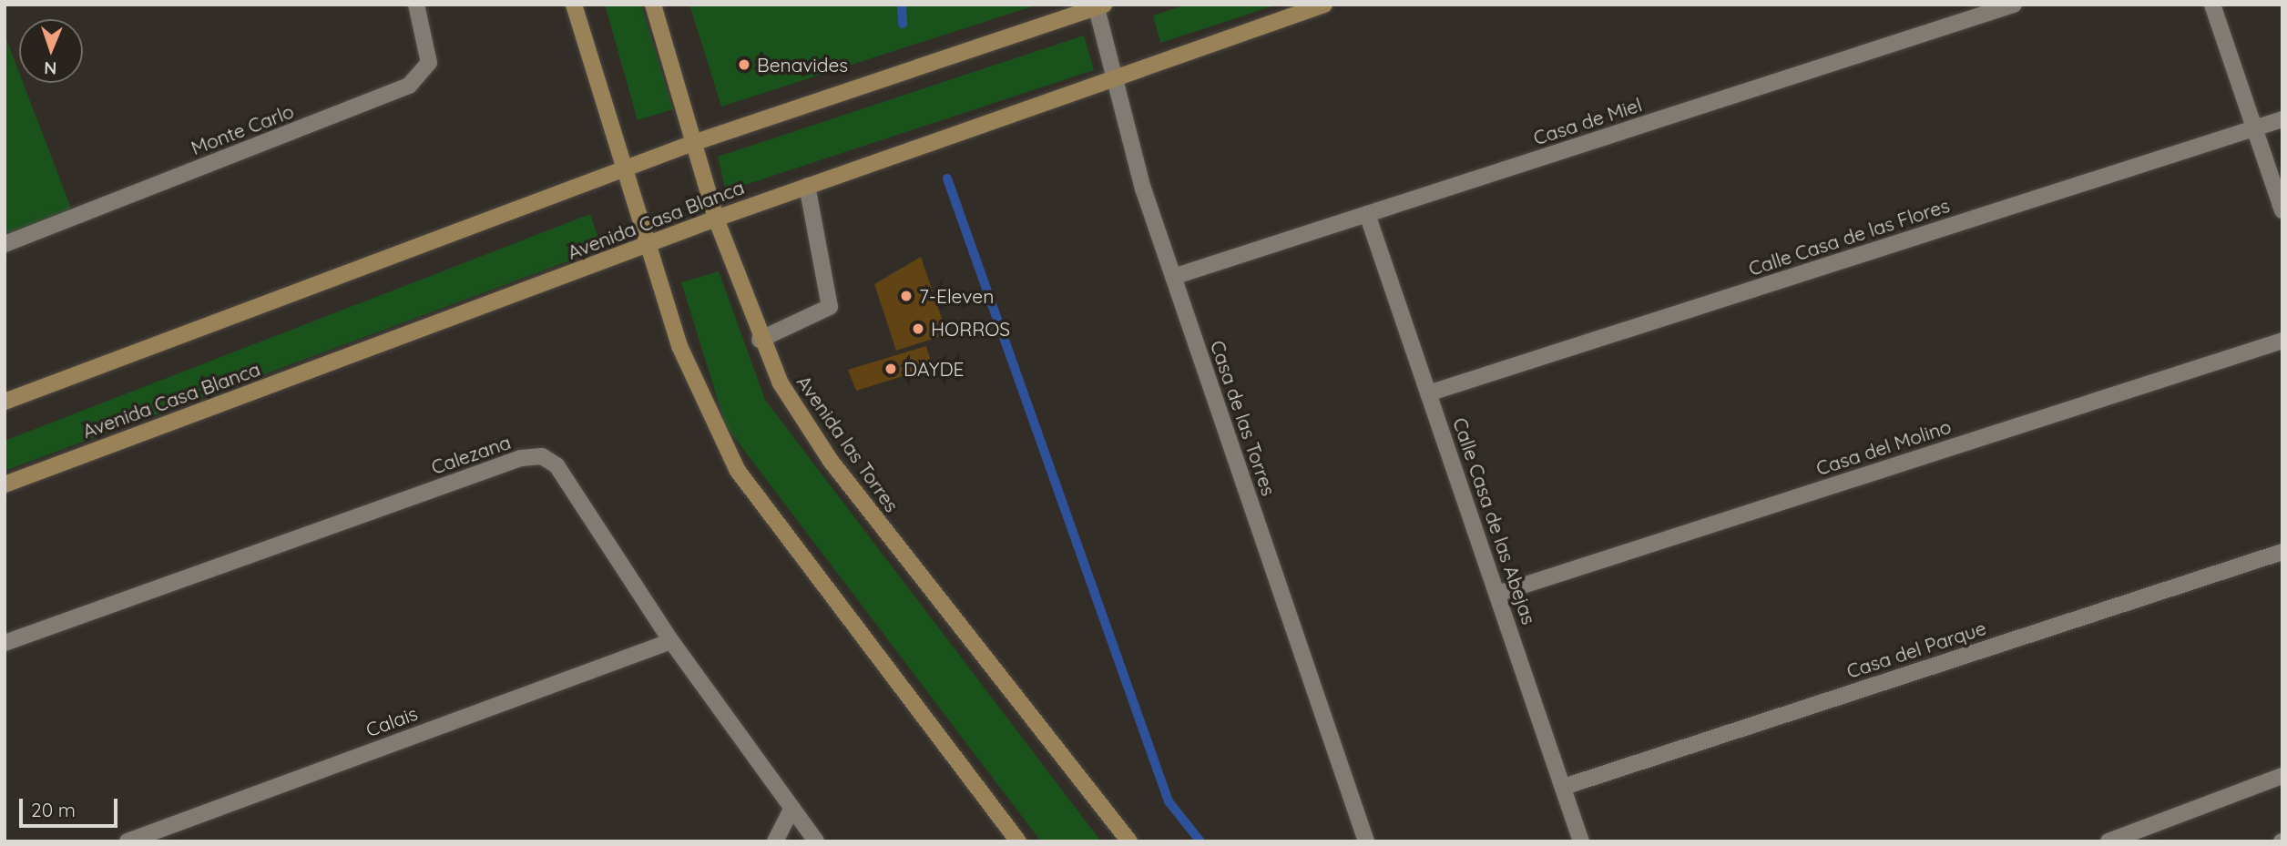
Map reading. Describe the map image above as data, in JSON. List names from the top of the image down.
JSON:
{
  "streets": {
    "street": [
      "Casa de Miel",
      "Monte Carlo",
      "Avenida Casa Blanca",
      "Calle Casa de las Flores",
      "Casa de las Torres",
      "Avenida las Torres",
      "Casa del Molino",
      "Calezana",
      "Calle Casa de las Abejas",
      "Casa del Parque",
      "Calais"
    ]
  },
  "crossings": [
    ["Casa de Miel", "Casa de las Torres"],
    ["Casa de Miel", "Calle Casa de las Abejas"],
    ["Avenida Casa Blanca", "Casa de las Torres"],
    ["Avenida Casa Blanca", "Avenida las Torres"],
    ["Calle Casa de las Flores", "Calle Casa de las Abejas"],
    ["Casa del Molino", "Calle Casa de las Abejas"],
    ["Calezana", "Calais"],
    ["Calle Casa de las Abejas", "Casa del Parque"]
  ],
  "places": [
    "Benavides",
    "7-Eleven",
    "HORROS",
    "DAYDE"
  ],
  "scale_bar": "20 m",
  "north": "bottom"
}
